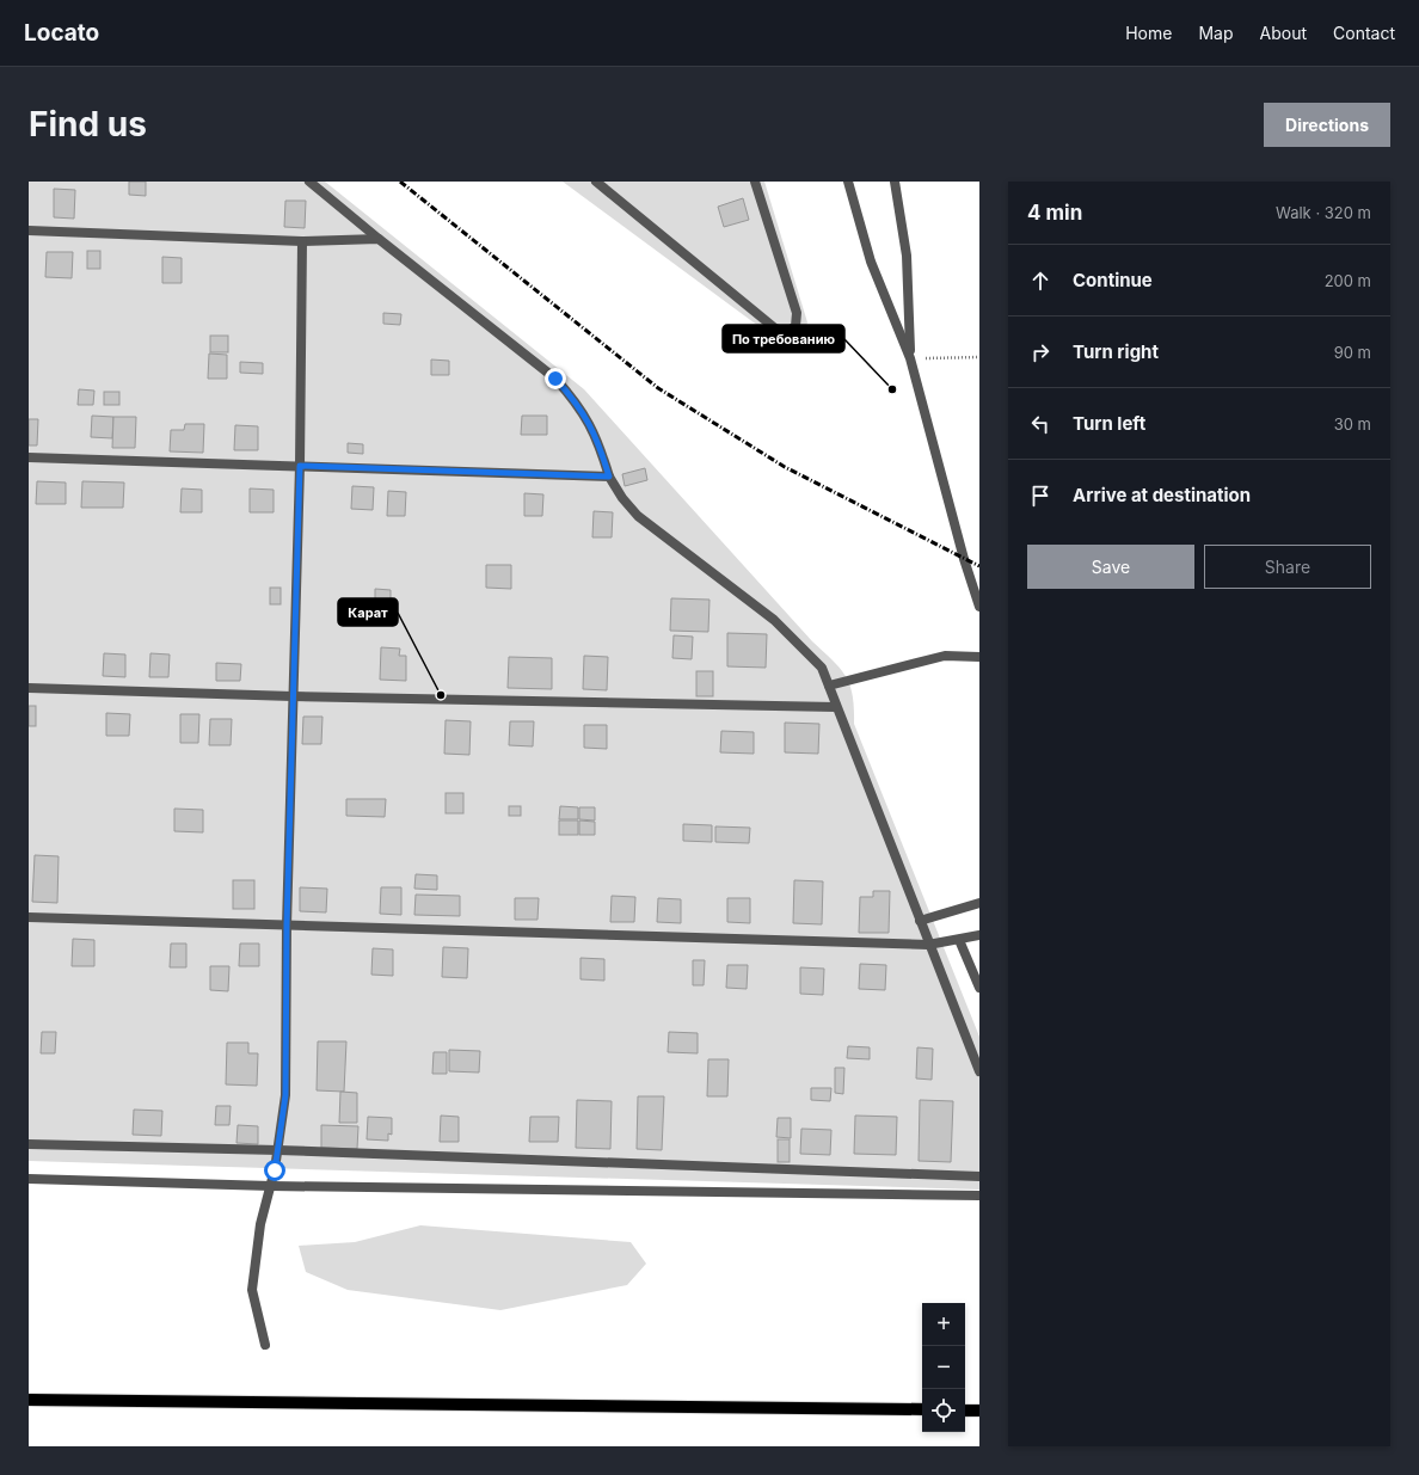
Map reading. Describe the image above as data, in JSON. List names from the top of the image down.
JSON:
{
  "places": ["По требованию", "Карат"],
  "page": {
    "header": "Locato",
    "nav": [
      "Home",
      "Map",
      "About",
      "Contact"
    ],
    "buttons": [
      "Directions",
      ["Save", "Share"]
    ],
    "title": "Find us",
    "heading": ["4 min", "Walk · 320 m"],
    "list": [
      ["Continue", "200 m"],
      ["Turn right", "90 m"],
      ["Turn left", "30 m"],
      "Arrive at destination"
    ],
    "map_buttons": ["+", "−"]
  }
}
